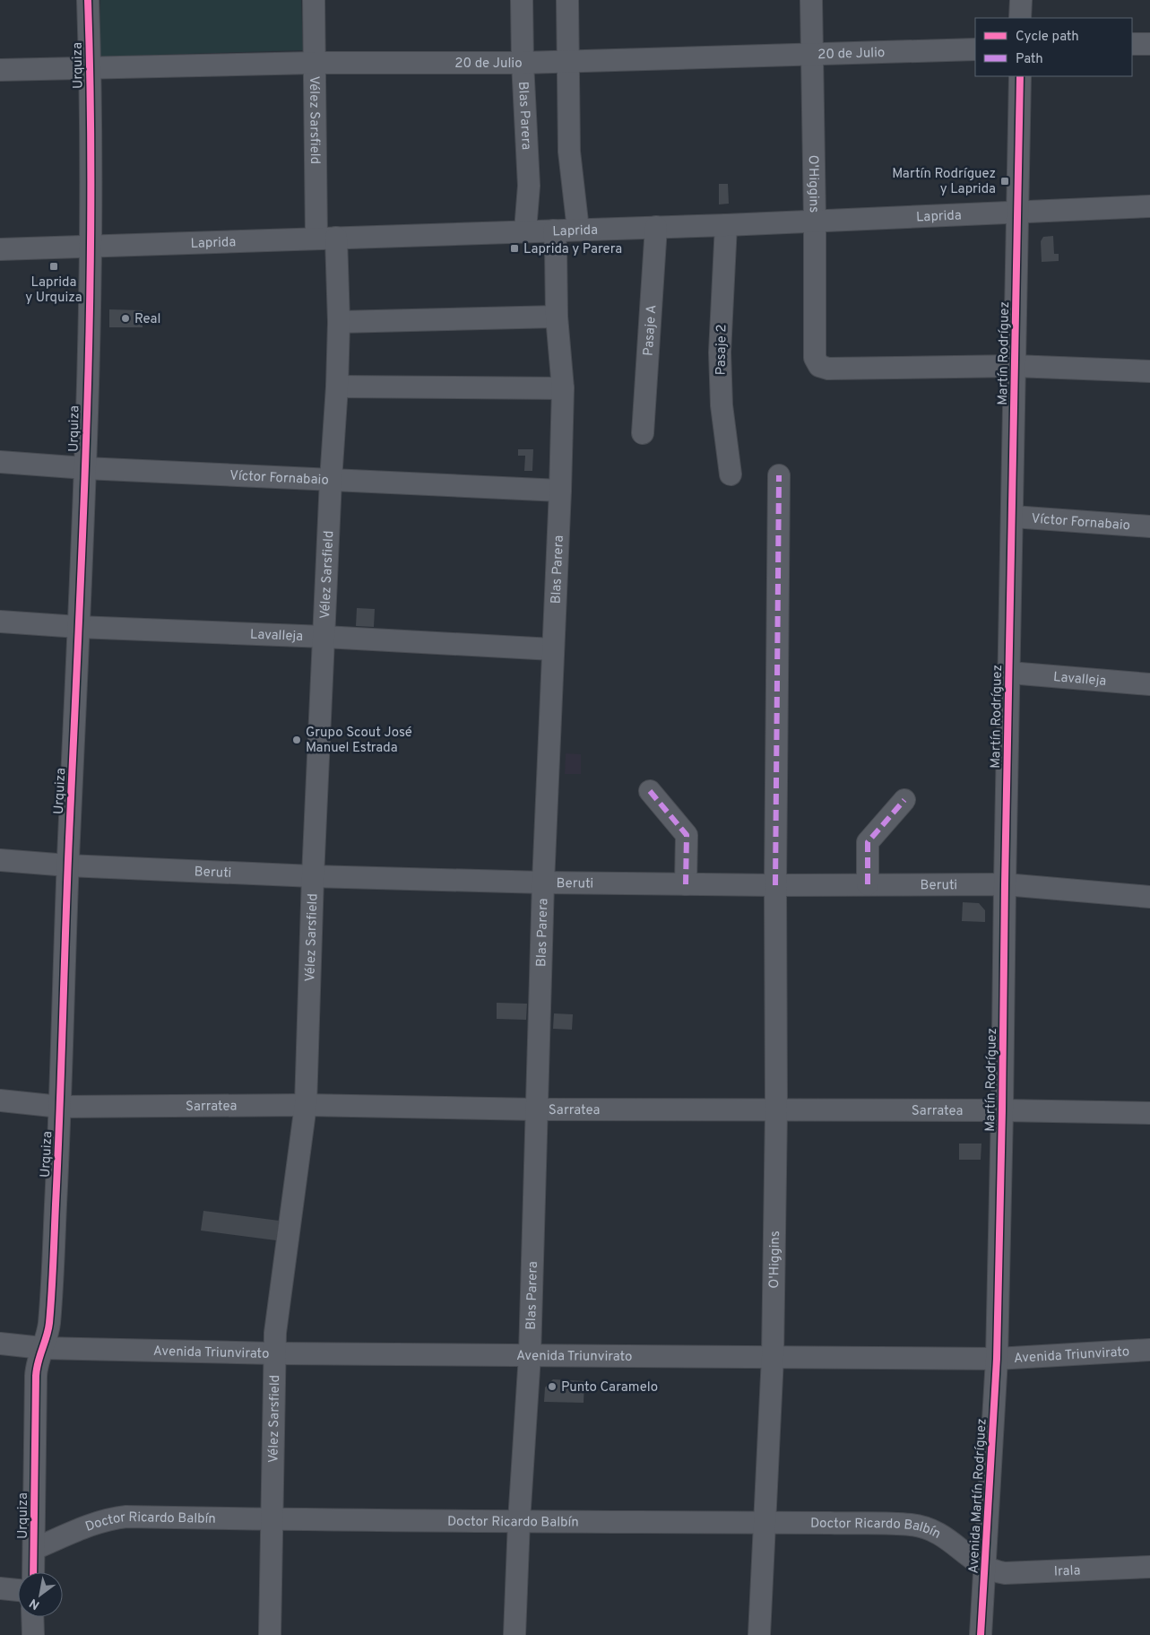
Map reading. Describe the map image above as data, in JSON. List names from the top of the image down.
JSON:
{
  "streets": {
    "street": [
      "20 de Julio",
      "Urquiza",
      "Blas Parera",
      "Vélez Sarsfield",
      "O'Higgins",
      "Laprida",
      "Pasaje A",
      "Pasaje 2",
      "Martín Rodríguez",
      "Víctor Fornabaio",
      "Lavalleja",
      "Beruti",
      "Sarratea",
      "Avenida Triunvirato",
      "Avenida Martín Rodríguez",
      "Doctor Ricardo Balbín",
      "Irala"
    ]
  },
  "crossings": [
    ["20 de Julio", "Urquiza"],
    ["20 de Julio", "Blas Parera"],
    ["20 de Julio", "Vélez Sarsfield"],
    ["20 de Julio", "O'Higgins"],
    ["Urquiza", "Laprida"],
    ["Urquiza", "Víctor Fornabaio"],
    ["Urquiza", "Lavalleja"],
    ["Urquiza", "Beruti"],
    ["Urquiza", "Sarratea"],
    ["Urquiza", "Avenida Triunvirato"],
    ["Urquiza", "Doctor Ricardo Balbín"],
    ["Blas Parera", "Laprida"],
    ["Blas Parera", "Víctor Fornabaio"],
    ["Blas Parera", "Lavalleja"],
    ["Blas Parera", "Beruti"],
    ["Blas Parera", "Sarratea"],
    ["Blas Parera", "Avenida Triunvirato"],
    ["Blas Parera", "Doctor Ricardo Balbín"],
    ["Vélez Sarsfield", "Laprida"],
    ["Vélez Sarsfield", "Víctor Fornabaio"],
    ["Vélez Sarsfield", "Lavalleja"],
    ["Vélez Sarsfield", "Beruti"],
    ["Vélez Sarsfield", "Sarratea"],
    ["Vélez Sarsfield", "Avenida Triunvirato"],
    ["Vélez Sarsfield", "Doctor Ricardo Balbín"],
    ["O'Higgins", "Laprida"],
    ["O'Higgins", "Martín Rodríguez"],
    ["O'Higgins", "Beruti"],
    ["O'Higgins", "Sarratea"],
    ["O'Higgins", "Avenida Triunvirato"],
    ["O'Higgins", "Doctor Ricardo Balbín"],
    ["Laprida", "Pasaje A"],
    ["Laprida", "Pasaje 2"],
    ["Laprida", "Martín Rodríguez"],
    ["Martín Rodríguez", "Víctor Fornabaio"],
    ["Martín Rodríguez", "Lavalleja"],
    ["Martín Rodríguez", "Beruti"],
    ["Martín Rodríguez", "Sarratea"],
    ["Martín Rodríguez", "Avenida Triunvirato"],
    ["Martín Rodríguez", "Avenida Martín Rodríguez"],
    ["Avenida Triunvirato", "Avenida Martín Rodríguez"],
    ["Avenida Martín Rodríguez", "Doctor Ricardo Balbín"],
    ["Avenida Martín Rodríguez", "Irala"],
    ["Doctor Ricardo Balbín", "Irala"]
  ],
  "places": {
    "transit": ["Martín Rodríguez y Laprida", "Laprida y Parera", "Laprida y Urquiza"],
    "other": ["Real", "Grupo Scout José Manuel Estrada", "Punto Caramelo"]
  },
  "legend": ["Cycle path", "Path"],
  "north": "bottom left"
}
